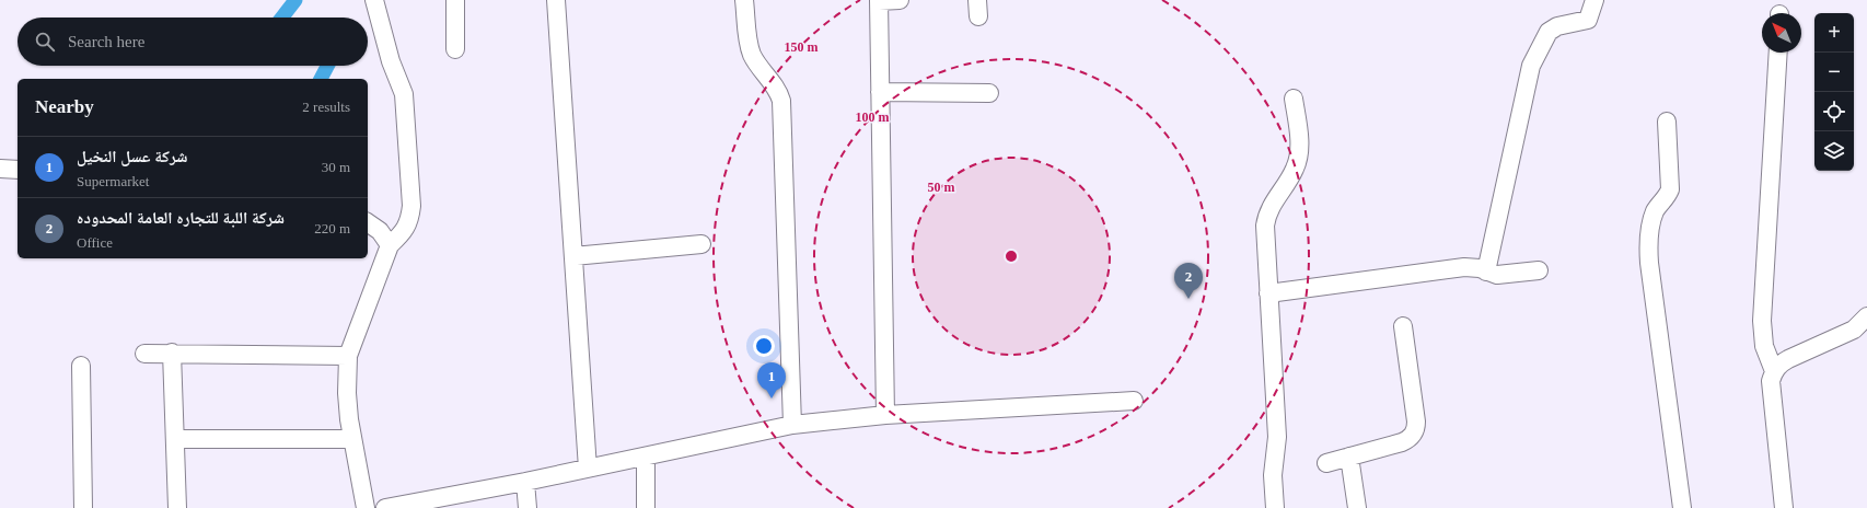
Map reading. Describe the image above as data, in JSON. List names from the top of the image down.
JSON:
{
  "north": "top left",
  "page": {
    "map_buttons": ["+", "−"],
    "search": "Search here",
    "heading": ["Nearby", "2 results"],
    "list": [
      {
        "mark": "1",
        "name": "شركة عسل النخيل",
        "note": "Supermarket",
        "value": "30 m"
      },
      {
        "mark": "2",
        "name": "شركة اللبة للتجاره العامة المحدوده",
        "note": "Office",
        "value": "220 m"
      }
    ],
    "pins": ["2", "1"]
  },
  "rings": ["150 m", "100 m", "50 m"]
}
